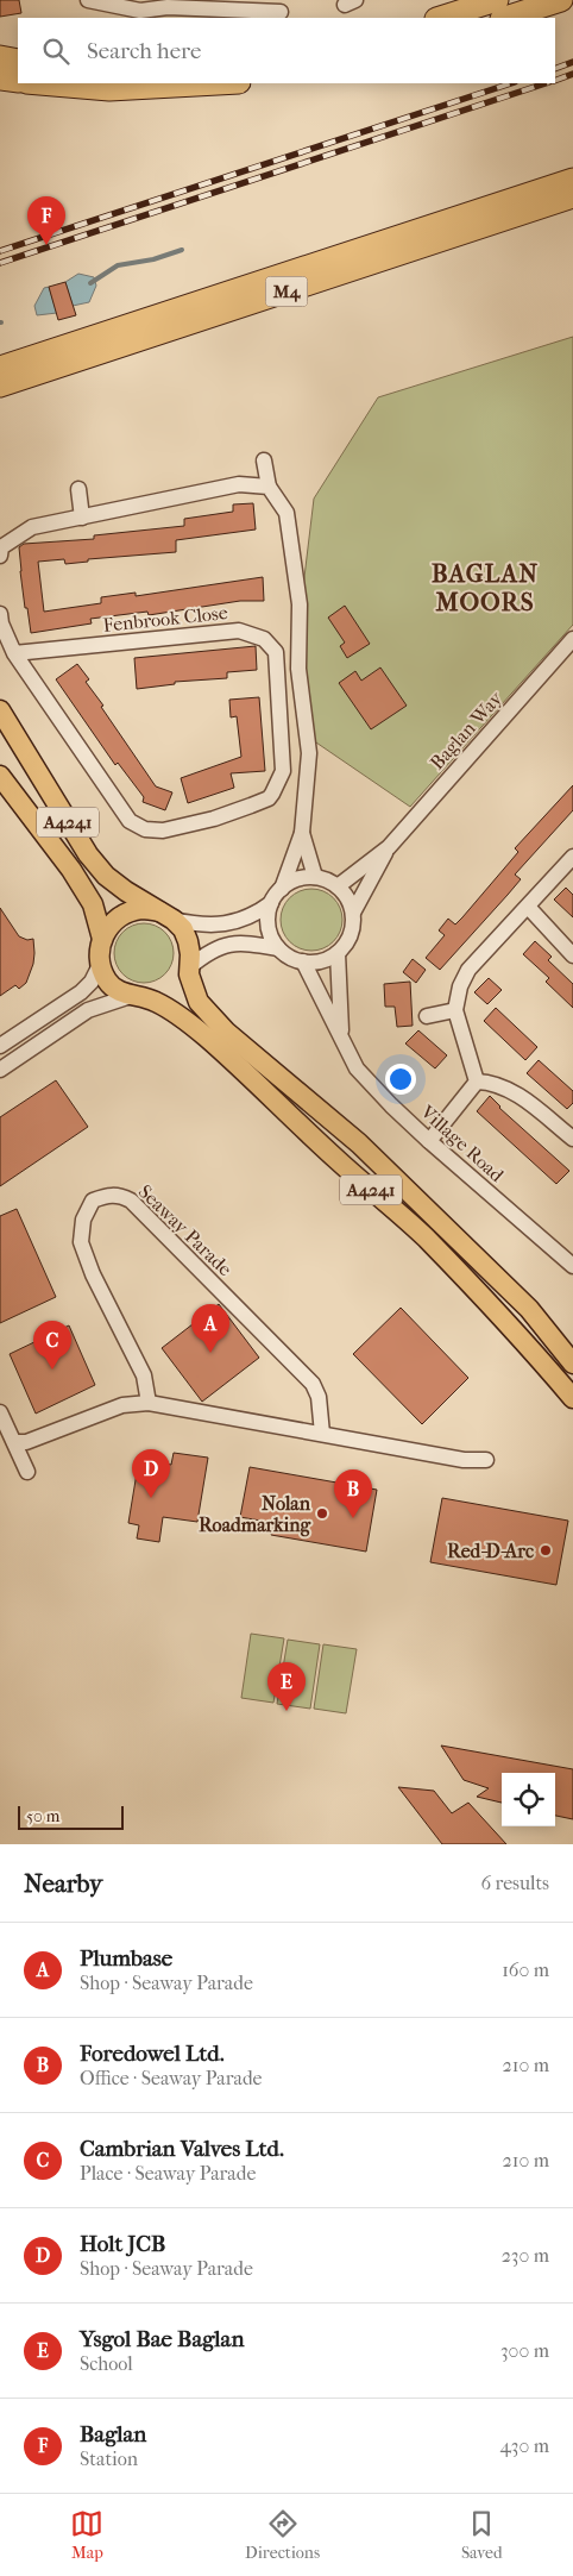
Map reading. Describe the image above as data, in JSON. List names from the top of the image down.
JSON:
{
  "streets": {
    "highway": ["M4"],
    "main road": ["A4241"],
    "street": [
      "Fenbrook Close",
      "Baglan Way",
      "Village Road",
      "Seaway Parade"
    ]
  },
  "crossings": [
    ["Baglan Way", "Village Road"]
  ],
  "districts": ["BAGLAN MOORS"],
  "places": ["Nolan Roadmarking", "Red-D-Arc"],
  "scale_bar": "50 m",
  "page": {
    "search": "Search here",
    "pins": [
      "F",
      "A",
      "C",
      "D",
      "B",
      "E"
    ],
    "scale": "50 m",
    "heading": ["Nearby", "6 results"],
    "list": [
      {
        "mark": "A",
        "name": "Plumbase",
        "note": "Shop · Seaway Parade",
        "value": "160 m"
      },
      {
        "mark": "B",
        "name": "Foredowel Ltd.",
        "note": "Office · Seaway Parade",
        "value": "210 m"
      },
      {
        "mark": "C",
        "name": "Cambrian Valves Ltd.",
        "note": "Place · Seaway Parade",
        "value": "210 m"
      },
      {
        "mark": "D",
        "name": "Holt JCB",
        "note": "Shop · Seaway Parade",
        "value": "230 m"
      },
      {
        "mark": "E",
        "name": "Ysgol Bae Baglan",
        "note": "School",
        "value": "300 m"
      },
      {
        "mark": "F",
        "name": "Baglan",
        "note": "Station",
        "value": "430 m"
      }
    ],
    "nav": ["Map", "Directions", "Saved"]
  }
}
